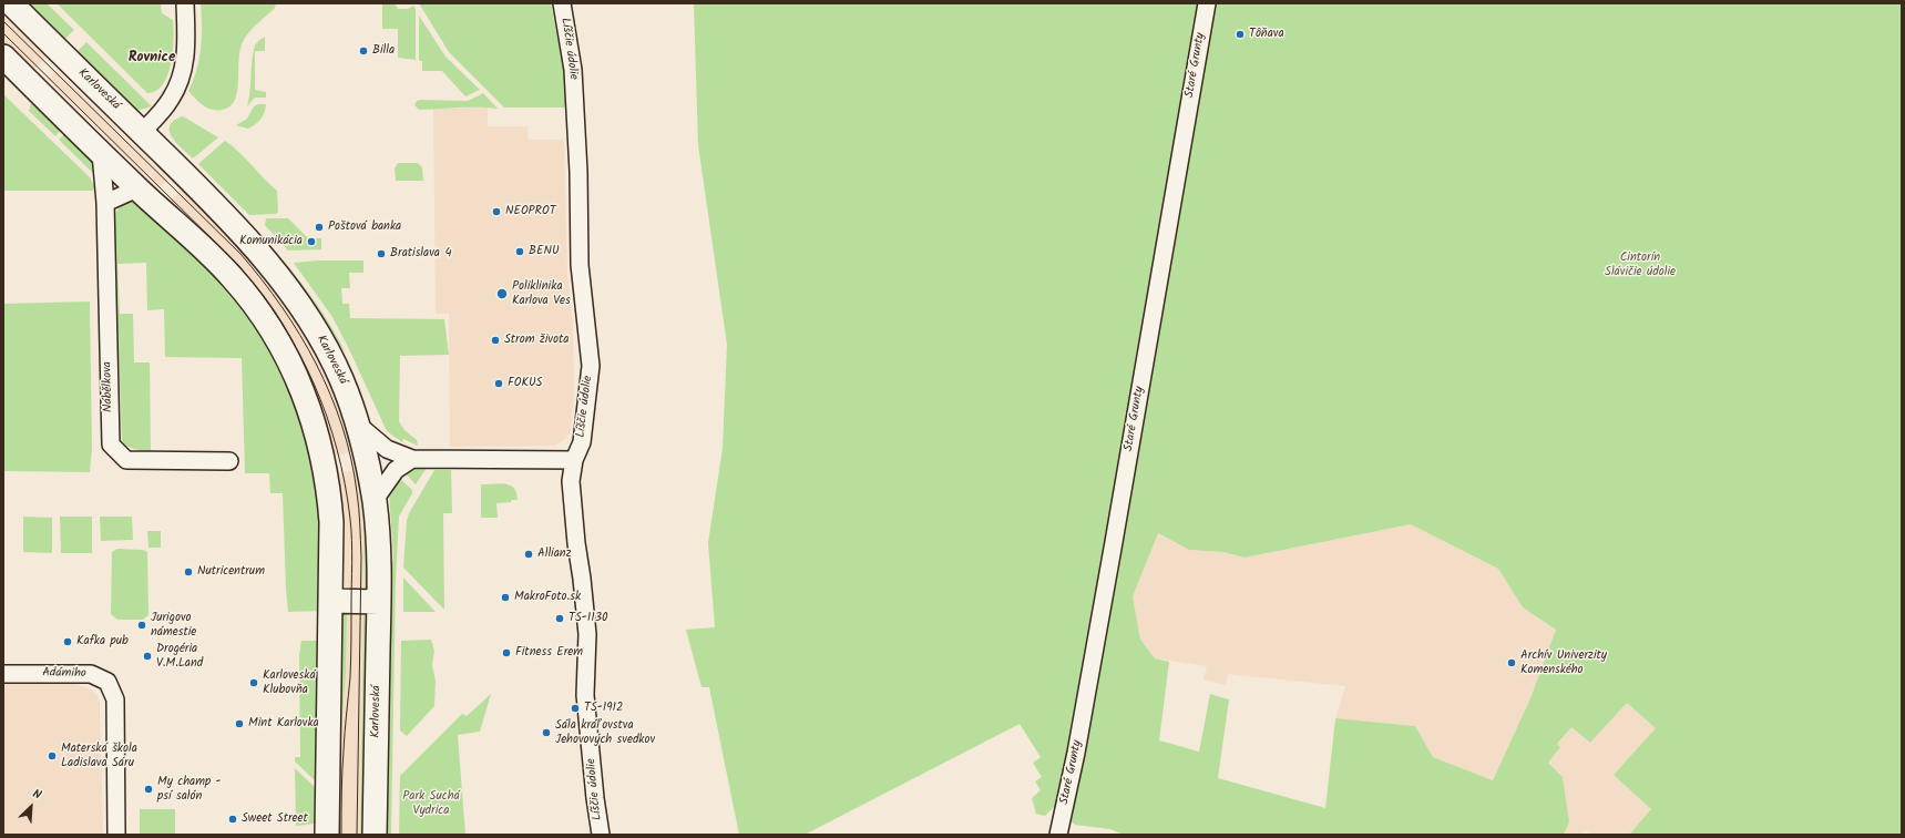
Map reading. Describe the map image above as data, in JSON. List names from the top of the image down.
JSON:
{
  "streets": {
    "main road": ["Karloveská"],
    "street": [
      "Líščie údolie",
      "Staré Grunty",
      "Nábělkova",
      "Adámiho"
    ]
  },
  "districts": ["Rovnice"],
  "parks": ["Cintorín Slávičie údolie", "Park Suchá Vydrica"],
  "places": [
    "Tôňava",
    "Billa",
    "NEOPROT",
    "Poštová banka",
    "Komunikácia",
    "BENU",
    "Bratislava 4",
    "Poliklinika Karlova Ves",
    "Strom života",
    "FOKUS",
    "Allianz",
    "Nutricentrum",
    "MakroFoto.sk",
    "TS-1130",
    "Jurigovo námestie",
    "Kafka pub",
    "Fitness Erem",
    "Drogéria V.M.Land",
    "Archív Univerzity Komenského",
    "Karloveská Klubovňa",
    "TS-1912",
    "Mint Karlovka",
    "Sála kráľovstva Jehovových svedkov",
    "Materská škola Ladislava Sáru",
    "My champ - psí salón",
    "Sweet Street"
  ],
  "north": "top right"
}
